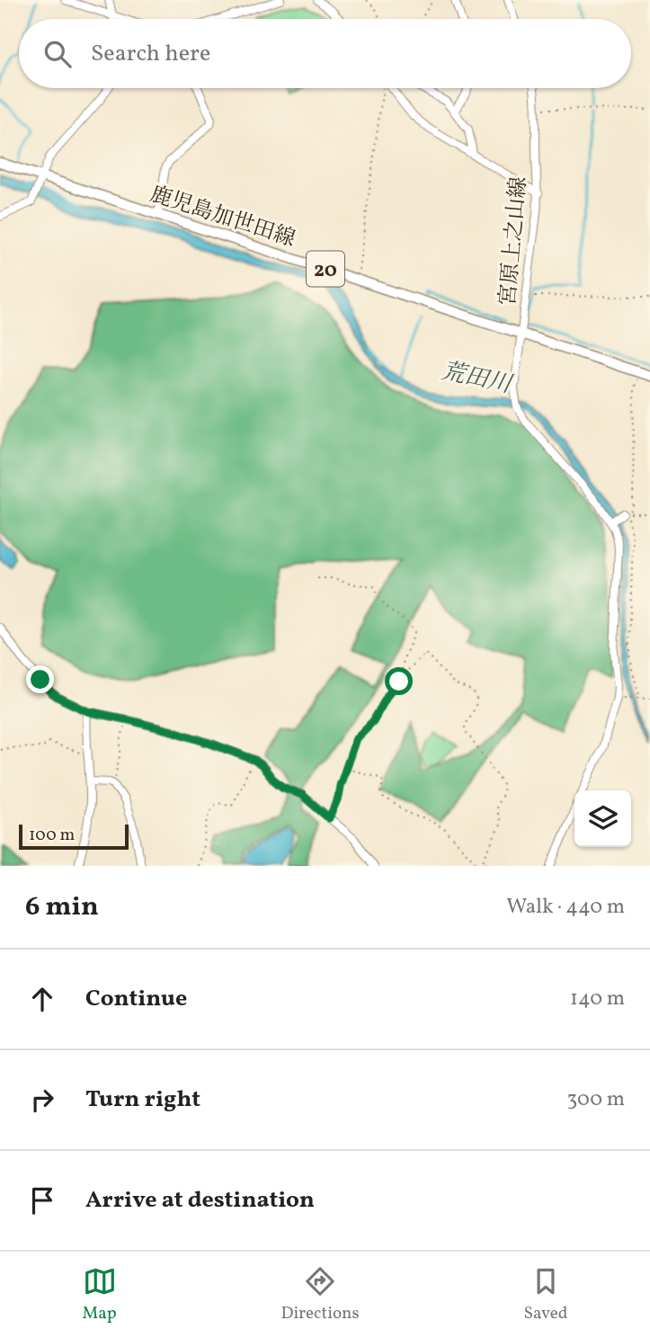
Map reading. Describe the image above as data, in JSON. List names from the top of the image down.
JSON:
{
  "streets": {
    "main road": ["鹿児島加世田線", "20"],
    "street": ["宮原上之山線"]
  },
  "crossings": [
    ["鹿児島加世田線", "宮原上之山線"]
  ],
  "water": ["荒田川"],
  "scale_bar": "100 m",
  "page": {
    "search": "Search here",
    "scale": "100 m",
    "heading": ["6 min", "Walk · 440 m"],
    "list": [
      ["Continue", "140 m"],
      ["Turn right", "300 m"],
      "Arrive at destination"
    ],
    "nav": ["Map", "Directions", "Saved"]
  }
}
